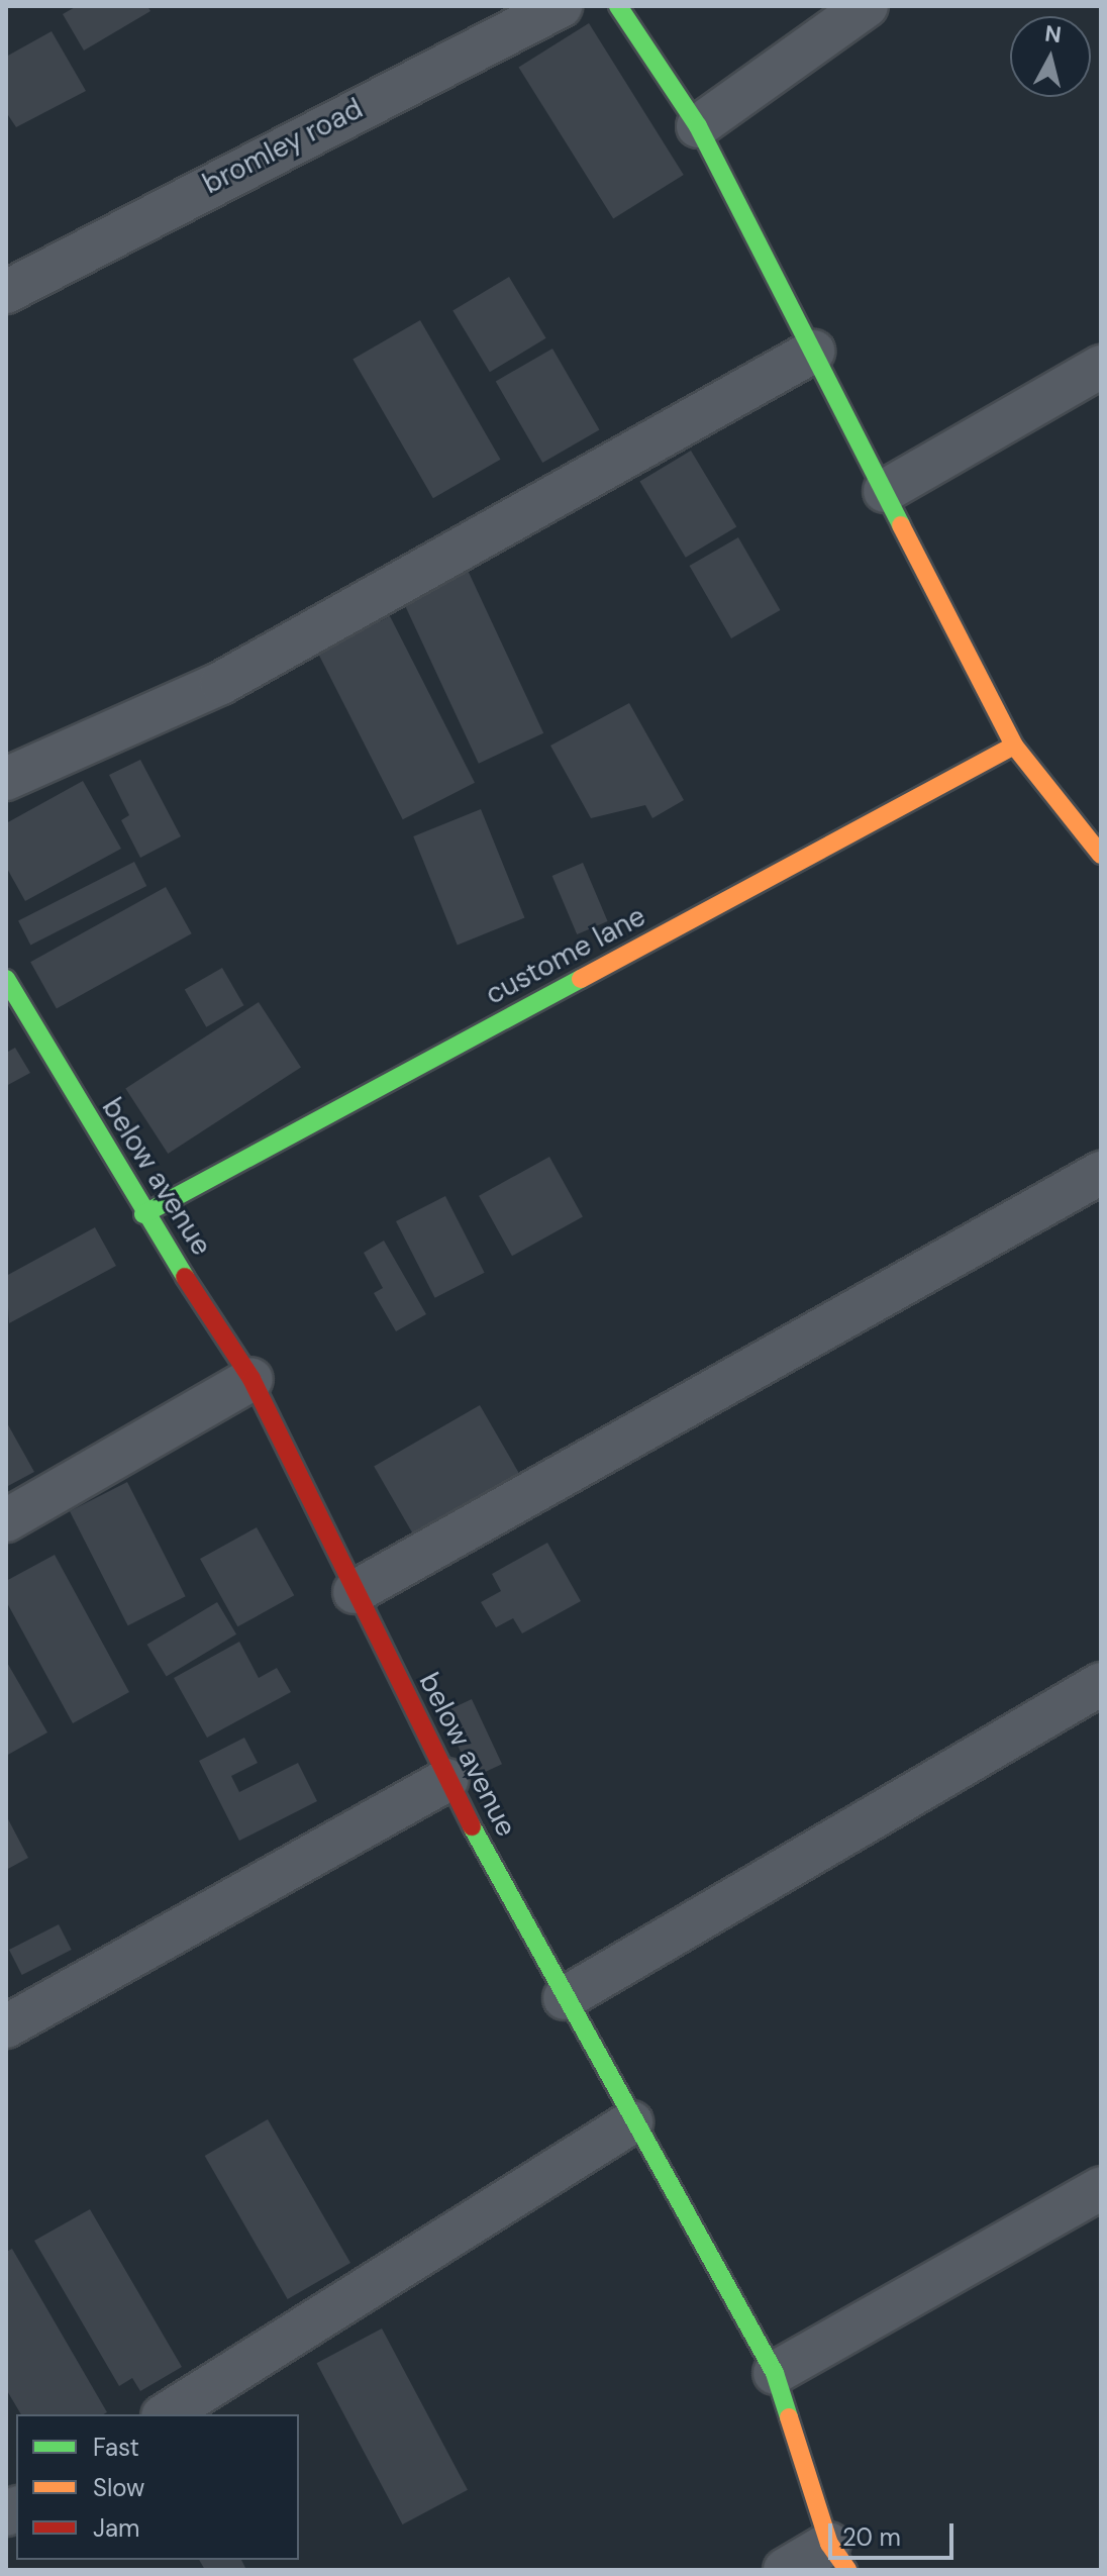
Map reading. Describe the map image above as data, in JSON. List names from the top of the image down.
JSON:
{
  "streets": {
    "street": ["bromley road", "custome lane", "below avenue"]
  },
  "crossings": [
    ["custome lane", "below avenue"]
  ],
  "legend": ["Fast", "Slow", "Jam"],
  "scale_bar": "20 m",
  "north": "top"
}
